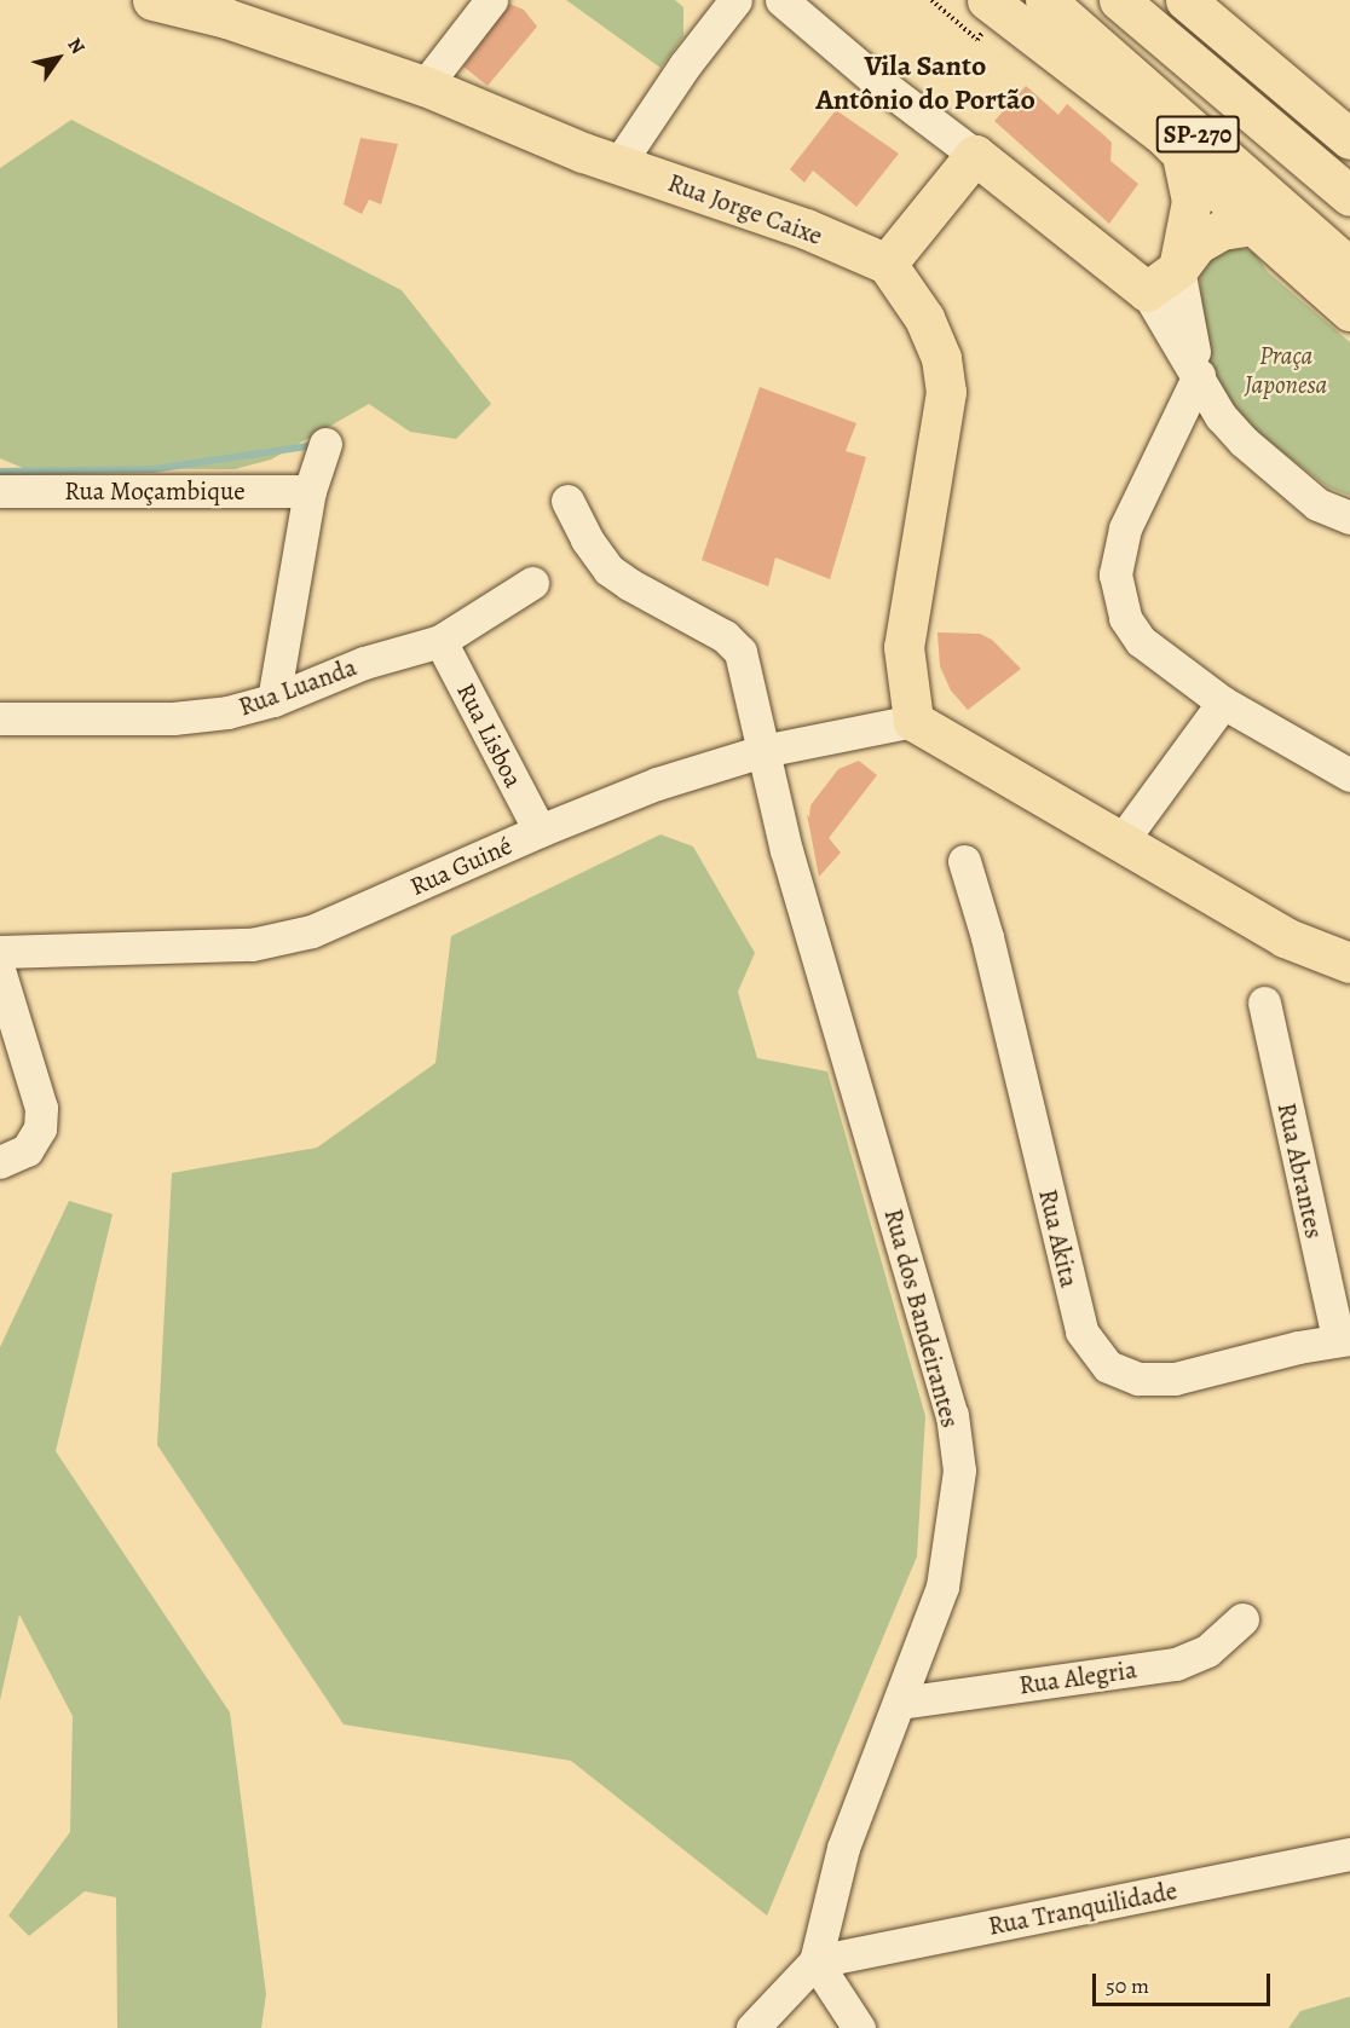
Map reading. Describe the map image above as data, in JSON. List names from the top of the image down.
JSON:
{
  "streets": {
    "main road": ["SP-270", "Rua Jorge Caixe"],
    "street": [
      "Rua Moçambique",
      "Rua Luanda",
      "Rua Lisboa",
      "Rua Guiné",
      "Rua Abrantes",
      "Rua Akita",
      "Rua dos Bandeirantes",
      "Rua Alegria",
      "Rua Tranquilidade"
    ]
  },
  "crossings": [
    ["Rua Luanda", "Rua Lisboa"],
    ["Rua Lisboa", "Rua Guiné"],
    ["Rua Guiné", "Rua dos Bandeirantes"],
    ["Rua Abrantes", "Rua Akita"],
    ["Rua dos Bandeirantes", "Rua Alegria"],
    ["Rua dos Bandeirantes", "Rua Tranquilidade"]
  ],
  "districts": ["Vila Santo Antônio do Portão"],
  "parks": ["Praça Japonesa"],
  "scale_bar": "50 m",
  "north": "top right"
}
